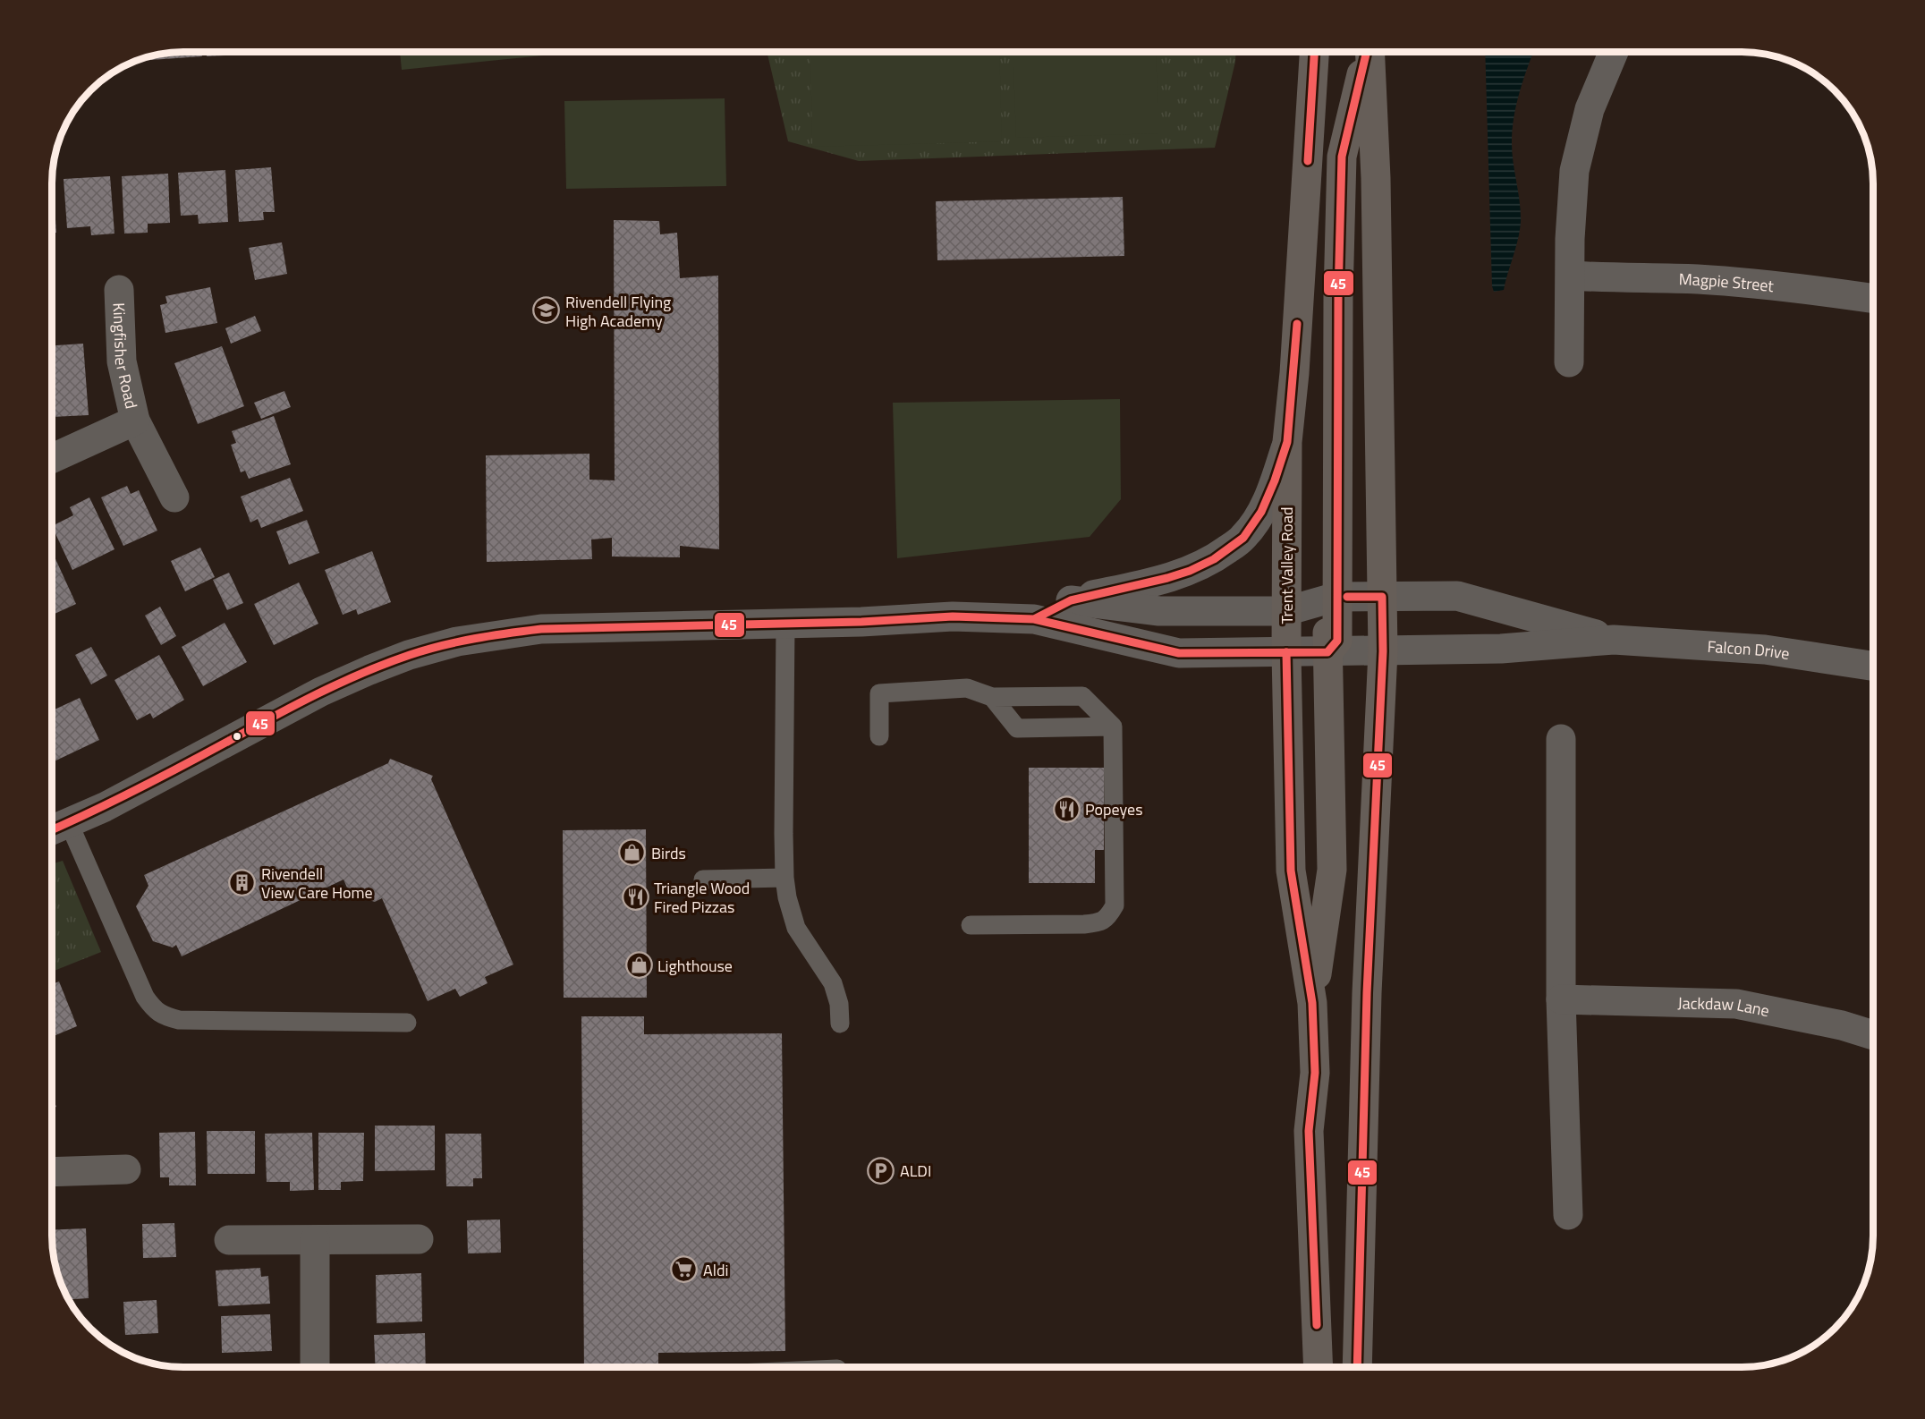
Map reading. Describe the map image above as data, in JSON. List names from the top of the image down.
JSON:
{
  "streets": {
    "main road": ["Trent Valley Road"],
    "street": [
      "Magpie Street",
      "Kingfisher Road",
      "Falcon Drive",
      "Jackdaw Lane"
    ]
  },
  "crossings": [
    ["Trent Valley Road", "Falcon Drive"]
  ],
  "places": {
    "school or university": ["Rivendell Flying High Academy"],
    "restaurant": ["Popeyes", "Triangle Wood Fired Pizzas"],
    "shop": ["Birds", "Lighthouse"],
    "building": ["Rivendell View Care Home"],
    "parking": ["ALDI"],
    "supermarket": ["Aldi"]
  },
  "lines": ["transit line 45"]
}
